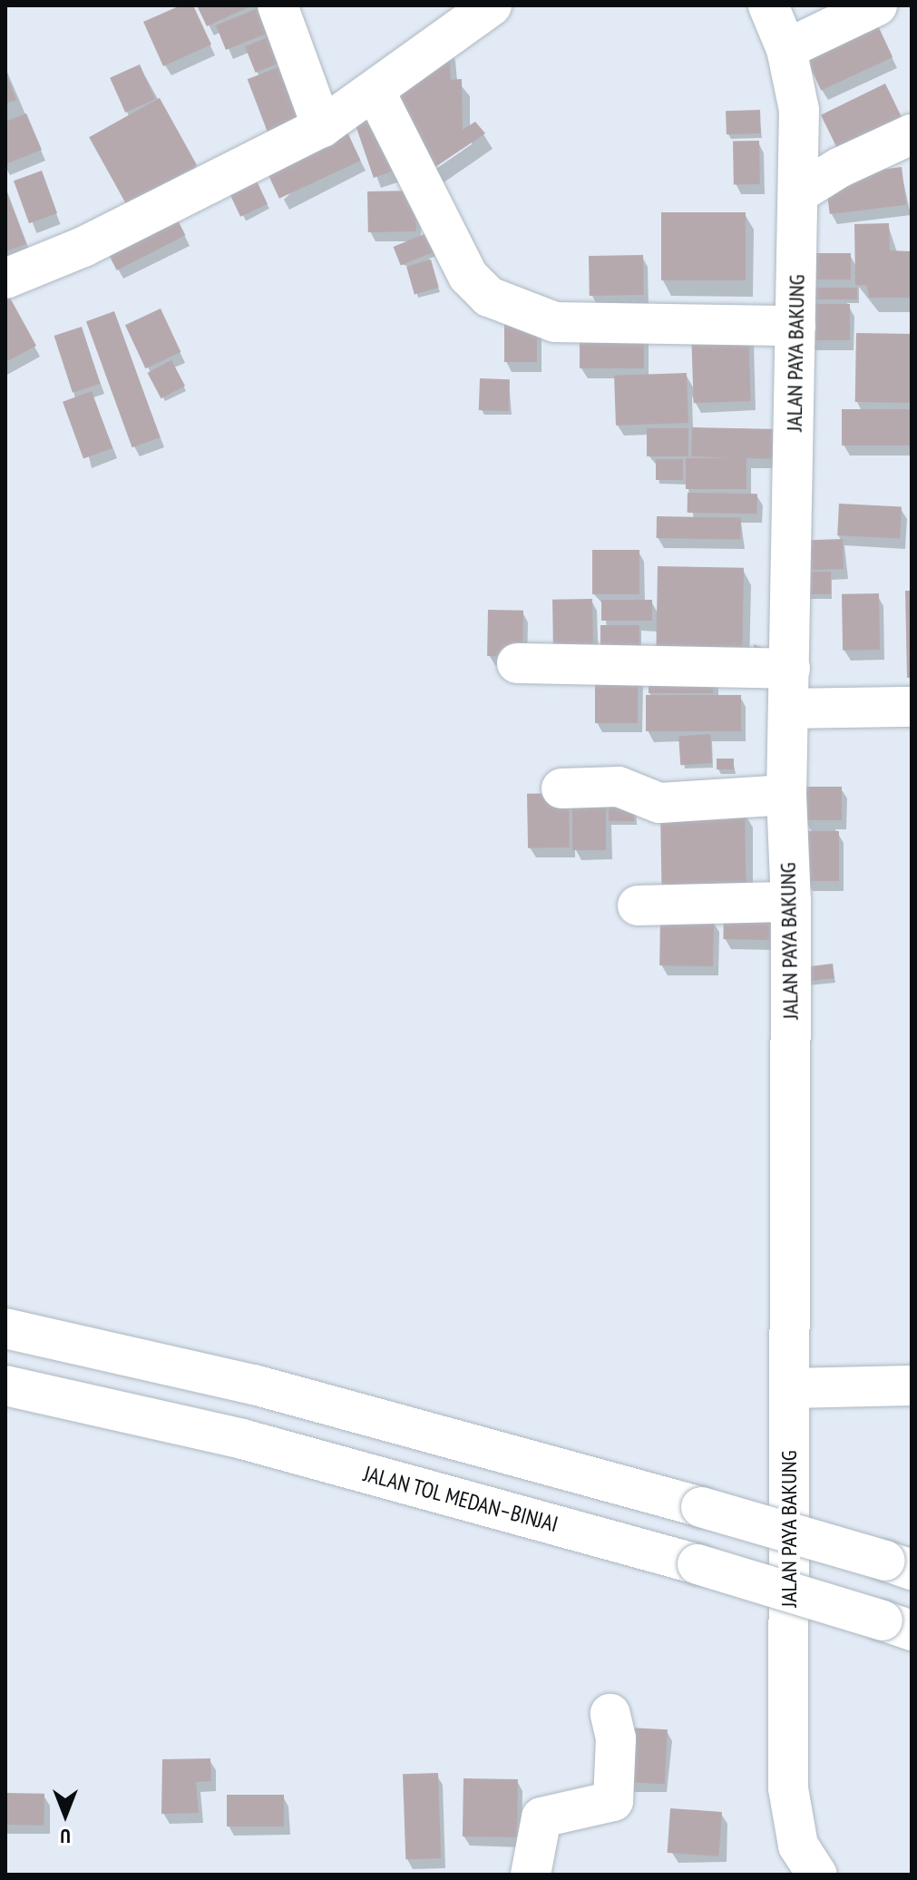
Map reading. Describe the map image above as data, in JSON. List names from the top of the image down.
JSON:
{
  "streets": {
    "main road": ["JALAN PAYA BAKUNG", "JALAN TOL MEDAN–BINJAI"]
  },
  "north": "bottom"
}
